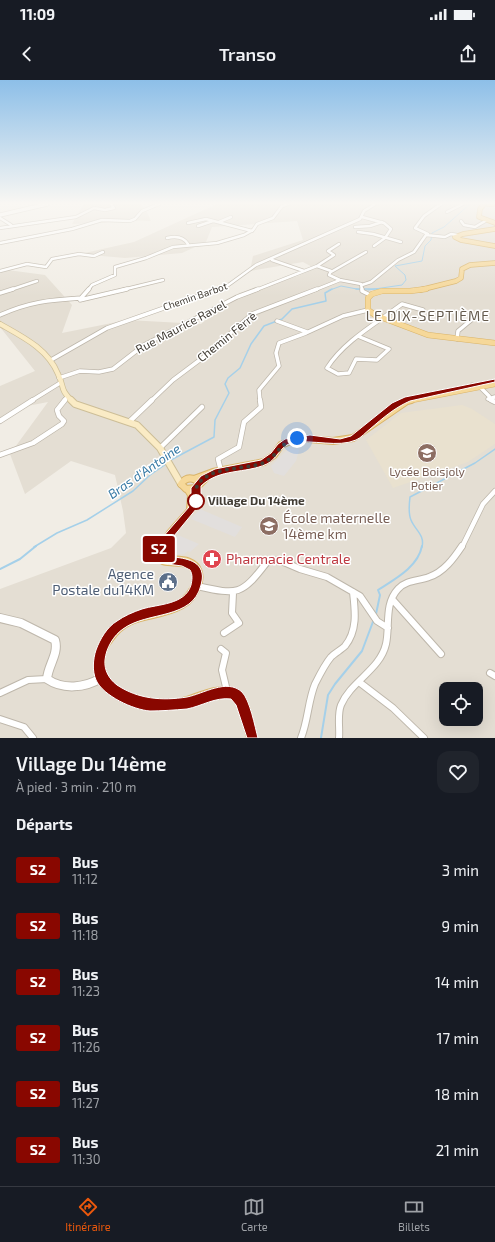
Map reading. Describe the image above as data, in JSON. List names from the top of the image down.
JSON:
{
  "streets": {
    "street": ["Chemin Barbot", "Rue Maurice Ravel", "Chemin Fèrrè"]
  },
  "districts": ["LE DIX-SEPTIÈME"],
  "water": ["Bras d'Antoine"],
  "places": {
    "school or university": ["Lycée Boisjoly Potier", "École maternelle 14ème km"],
    "other": ["Village Du 14ème"],
    "pharmacy": ["Pharmacie Centrale"],
    "public building": ["Agence Postale du14KM"]
  },
  "lines": ["bus line S2"],
  "page": {
    "status": "11:09",
    "header": "Transo",
    "on_map": "S2",
    "heading": [
      ["Village Du 14ème", "À pied · 3 min · 210 m"],
      "Départs"
    ],
    "list": [
      {
        "mark": "S2",
        "name": "Bus",
        "note": "11:12",
        "value": "3 min"
      },
      {
        "mark": "S2",
        "name": "Bus",
        "note": "11:18",
        "value": "9 min"
      },
      {
        "mark": "S2",
        "name": "Bus",
        "note": "11:23",
        "value": "14 min"
      },
      {
        "mark": "S2",
        "name": "Bus",
        "note": "11:26",
        "value": "17 min"
      },
      {
        "mark": "S2",
        "name": "Bus",
        "note": "11:27",
        "value": "18 min"
      },
      {
        "mark": "S2",
        "name": "Bus",
        "note": "11:30",
        "value": "21 min"
      }
    ],
    "tabs": ["Itinéraire", "Carte", "Billets"]
  }
}
